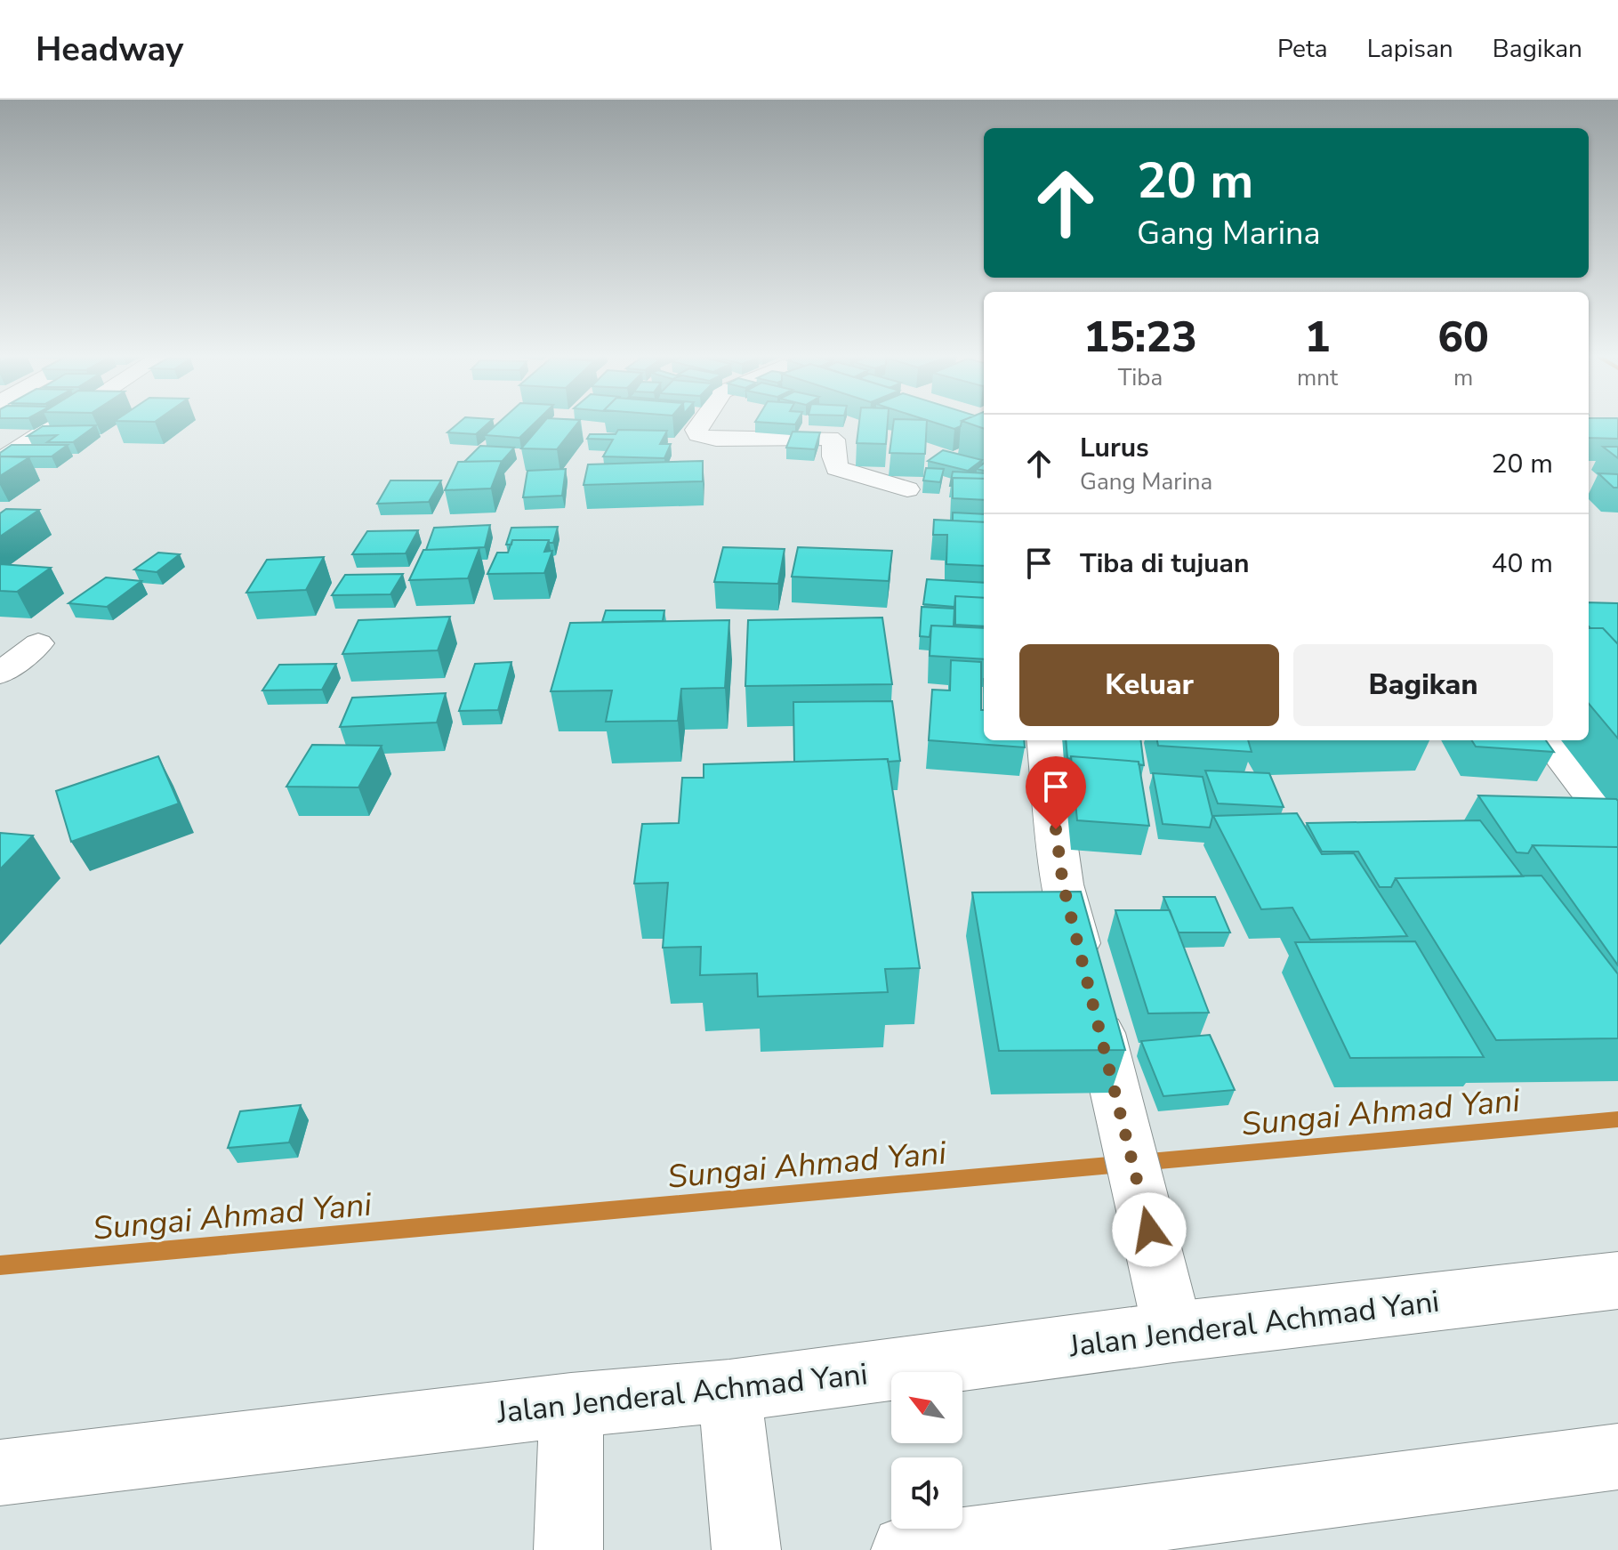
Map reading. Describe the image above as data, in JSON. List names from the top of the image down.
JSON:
{
  "streets": {
    "main road": ["Jalan Jenderal Achmad Yani"]
  },
  "water": ["Sungai Ahmad Yani"],
  "north": "top left",
  "page": {
    "header": "Headway",
    "nav": ["Peta", "Lapisan", "Bagikan"],
    "turn": ["20 m", "Gang Marina"],
    "eta": [
      "15:23",
      "Tiba",
      "1",
      "mnt",
      "60",
      "m"
    ],
    "list": [
      {
        "name": "Lurus",
        "note": "Gang Marina",
        "value": "20 m"
      },
      {
        "name": "Tiba di tujuan",
        "value": "40 m"
      }
    ],
    "buttons": ["Keluar", "Bagikan"]
  }
}
